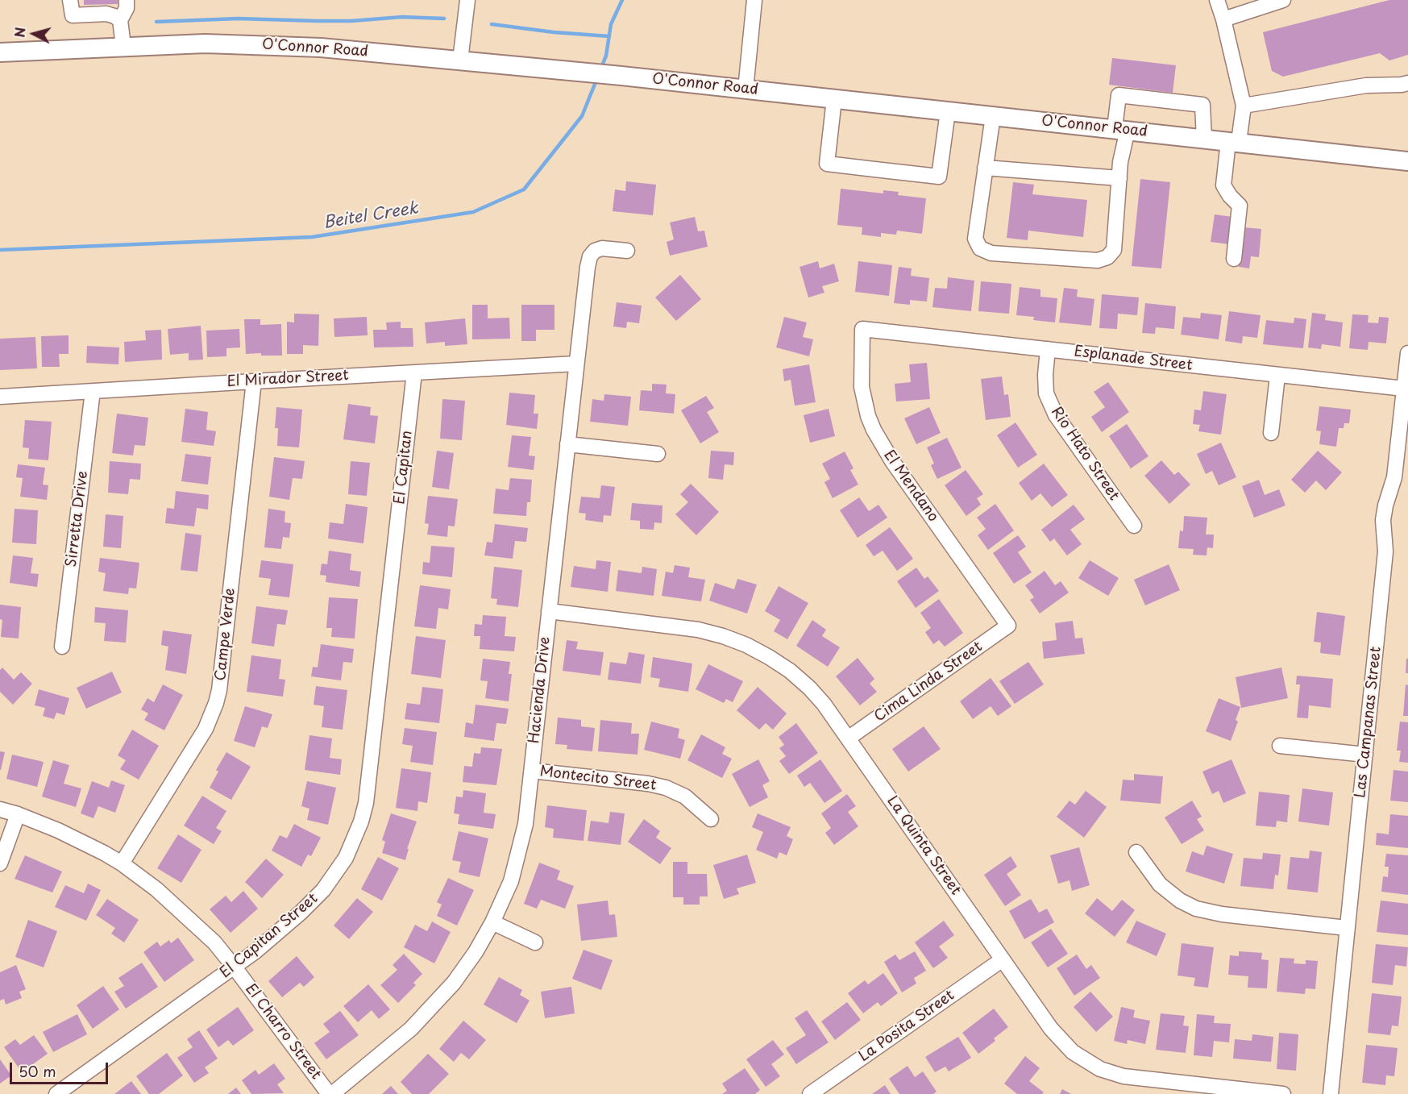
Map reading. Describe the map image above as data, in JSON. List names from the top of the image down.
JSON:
{
  "streets": {
    "main road": ["O'Connor Road"],
    "street": [
      "Esplanade Street",
      "El Mirador Street",
      "Rio Hato Street",
      "El Capitan",
      "El Mendano",
      "Sirretta Drive",
      "Campe Verde",
      "Cima Linda Street",
      "Hacienda Drive",
      "Las Campanas Street",
      "Montecito Street",
      "La Quinta Street",
      "El Capitan Street",
      "La Posita Street",
      "El Charro Street"
    ]
  },
  "crossings": [
    ["Esplanade Street", "Rio Hato Street"],
    ["Esplanade Street", "El Mendano"],
    ["Esplanade Street", "Las Campanas Street"],
    ["El Mirador Street", "El Capitan"],
    ["El Mirador Street", "Sirretta Drive"],
    ["El Mirador Street", "Campe Verde"],
    ["El Mirador Street", "Hacienda Drive"],
    ["El Capitan", "El Capitan Street"],
    ["El Mendano", "Cima Linda Street"],
    ["Campe Verde", "El Charro Street"],
    ["Cima Linda Street", "La Quinta Street"],
    ["Hacienda Drive", "Montecito Street"],
    ["Hacienda Drive", "La Quinta Street"],
    ["Hacienda Drive", "El Charro Street"],
    ["La Quinta Street", "La Posita Street"],
    ["El Capitan Street", "El Charro Street"]
  ],
  "water": ["Beitel Creek"],
  "scale_bar": "50 m",
  "north": "left"
}
